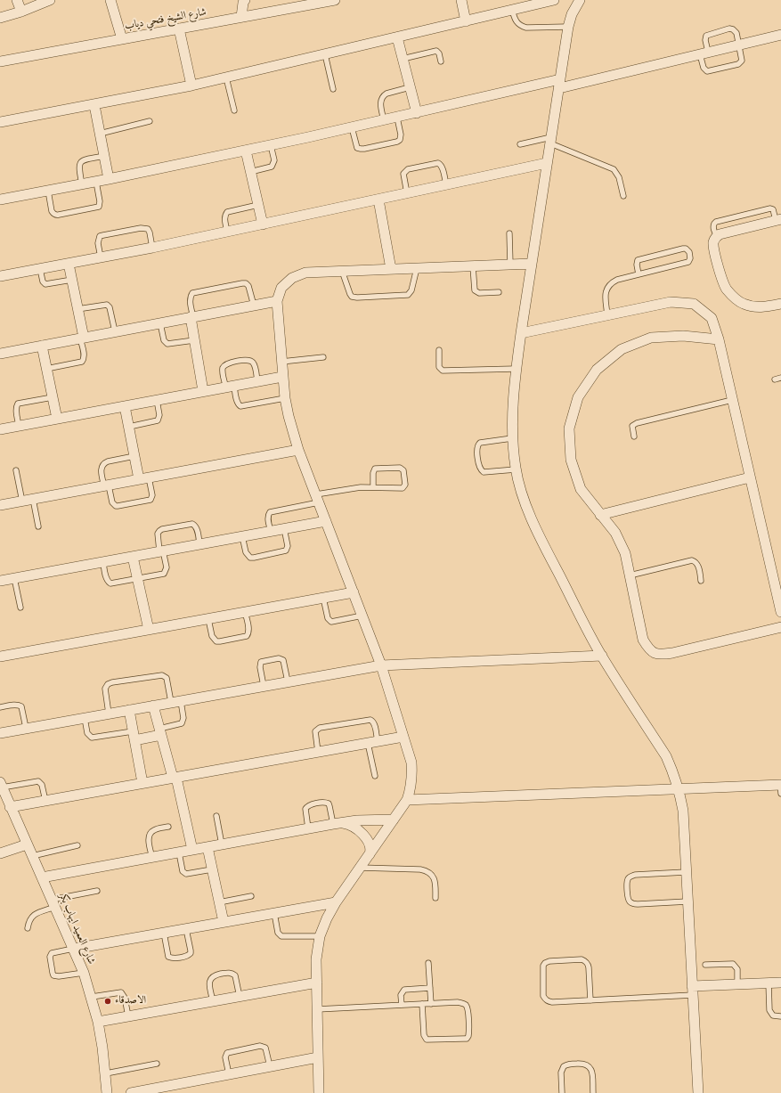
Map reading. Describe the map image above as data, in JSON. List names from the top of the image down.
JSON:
{
  "streets": {
    "street": ["شارع الشيخ فتحي دياب", "شارع العميد ايهاب بكر"]
  },
  "places": ["الاصدقاء"]
}
